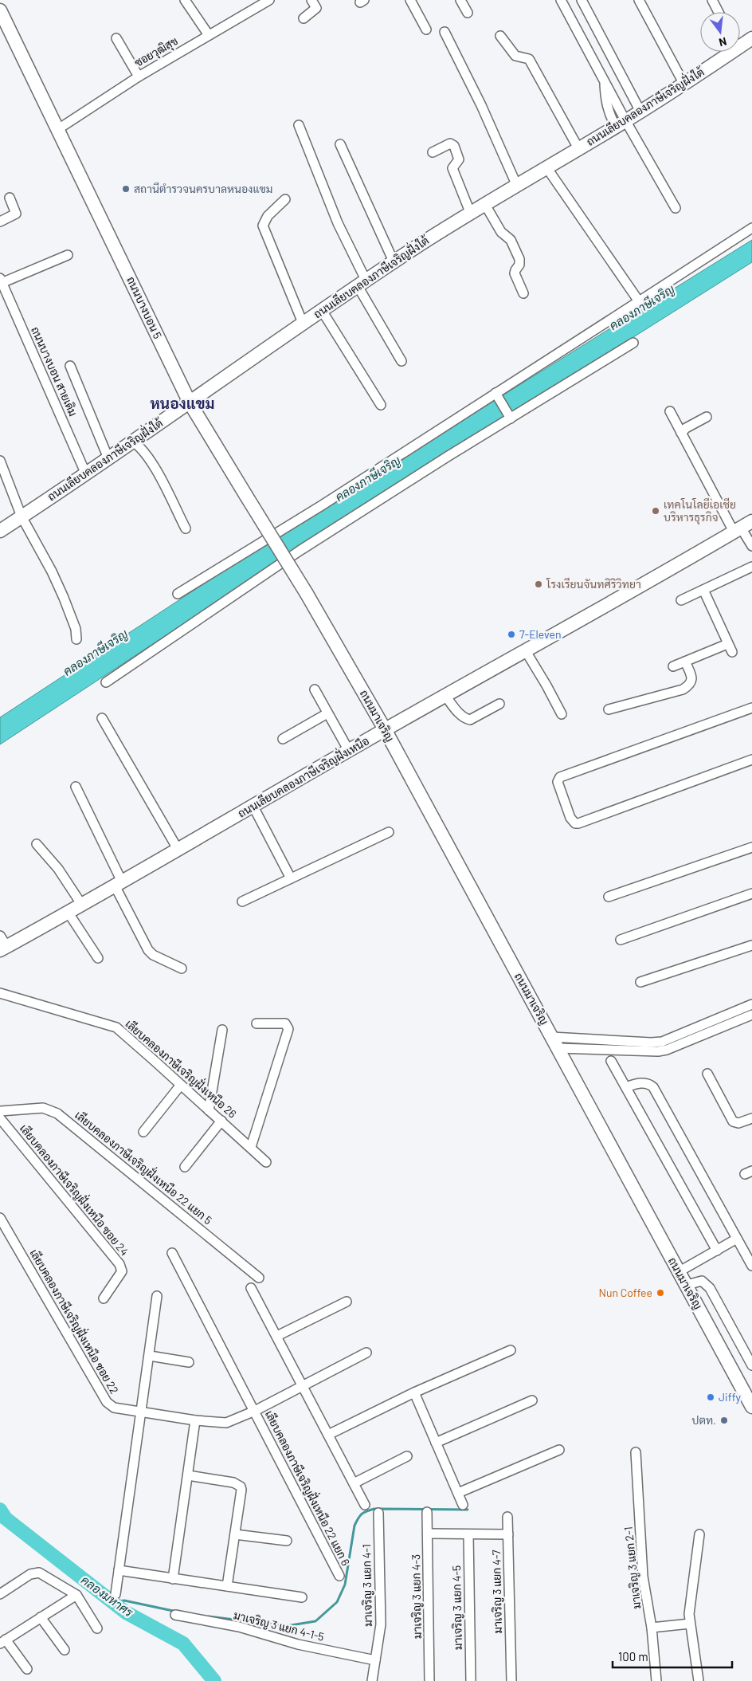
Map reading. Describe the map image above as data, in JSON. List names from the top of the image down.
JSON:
{
  "streets": {
    "main road": [
      "ถนนเลียบคลองภาษีเจริญฝั่งใต้",
      "ถนนบางบอน 5",
      "ถนนมาเจริญ",
      "ถนนเลียบคลองภาษีเจริญฝั่งเหนือ"
    ],
    "street": [
      "ซอยวุฒิสุข",
      "ถนนบางบอน สายเดิม",
      "เลียบคลองภาษีเจริญฝั่งเหนือ 26",
      "เลียบคลองภาษีเจริญฝั่งเหนือ 22 แยก 5",
      "เลียบคลองภาษีเจริญฝั่งเหนือ ซอย 24",
      "เลียบคลองภาษีเจริญฝั่งเหนือ ซอย 22",
      "เลียบคลองภาษีเจริญฝั่งเหนือ 22 แยก 6",
      "มาเจริญ 3 แยก 2-1",
      "มาเจริญ 3 แยก 4-1",
      "มาเจริญ 3 แยก 4-7",
      "มาเจริญ 3 แยก 4-3",
      "มาเจริญ 3 แยก 4-5",
      "มาเจริญ 3 แยก 4-1-5"
    ]
  },
  "crossings": [
    ["ซอยวุฒิสุข", "ถนนบางบอน 5"],
    ["ถนนเลียบคลองภาษีเจริญฝั่งใต้", "ถนนบางบอน 5"],
    ["ถนนเลียบคลองภาษีเจริญฝั่งใต้", "ถนนบางบอน สายเดิม"],
    ["ถนนบางบอน 5", "ถนนมาเจริญ"],
    ["ถนนมาเจริญ", "ถนนเลียบคลองภาษีเจริญฝั่งเหนือ"],
    ["เลียบคลองภาษีเจริญฝั่งเหนือ ซอย 22", "เลียบคลองภาษีเจริญฝั่งเหนือ 22 แยก 6"],
    ["มาเจริญ 3 แยก 4-1", "มาเจริญ 3 แยก 4-1-5"],
    ["มาเจริญ 3 แยก 4-7", "มาเจริญ 3 แยก 4-3"],
    ["มาเจริญ 3 แยก 4-7", "มาเจริญ 3 แยก 4-5"]
  ],
  "districts": ["หนองแขม"],
  "water": ["คลองภาษีเจริญ", "คลองมหาศร"],
  "places": [
    "สถานีตำรวจนครบาลหนองแขม",
    "เทคโนโลยีเอเชีย บริหารธุรกิจ",
    "โรงเรียนจันทศิริวิทยา",
    "7-Eleven",
    "Nun Coffee",
    "Jiffy",
    "ปตท."
  ],
  "scale_bar": "100 m",
  "north": "bottom"
}
